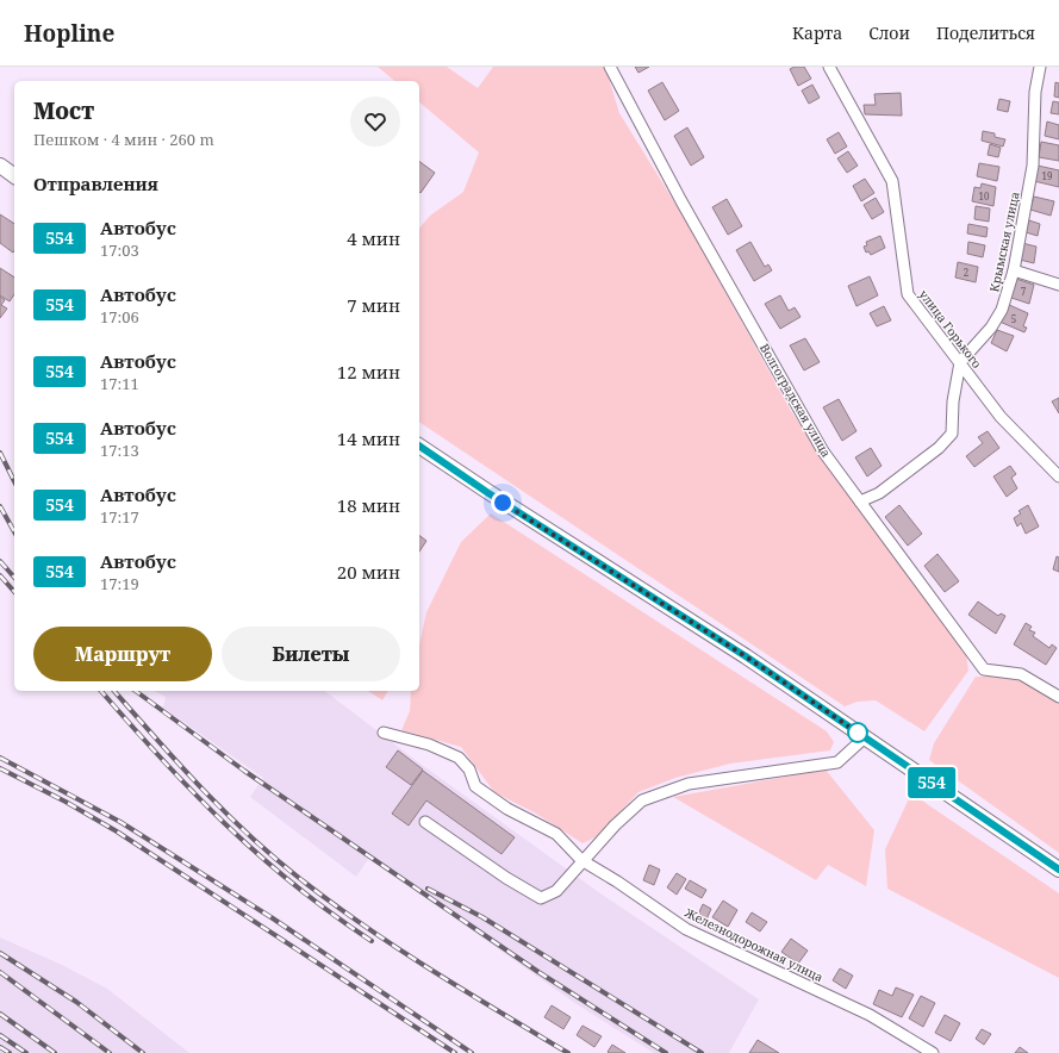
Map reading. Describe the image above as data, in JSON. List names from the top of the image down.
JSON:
{
  "streets": {
    "street": [
      "Крымская улица",
      "улица Горького",
      "Волгоградская улица",
      "Железнодорожная улица"
    ]
  },
  "crossings": [
    ["Крымская улица", "улица Горького"]
  ],
  "lines": ["bus line 554"],
  "house_numbers": [
    "19",
    "10",
    "2",
    "7",
    "5"
  ],
  "page": {
    "header": "Hopline",
    "nav": ["Карта", "Слои", "Поделиться"],
    "on_map": "554",
    "heading": [
      ["Мост", "Пешком · 4 мин · 260 m"],
      "Отправления"
    ],
    "list": [
      {
        "mark": "554",
        "name": "Автобус",
        "note": "17:03",
        "value": "4 мин"
      },
      {
        "mark": "554",
        "name": "Автобус",
        "note": "17:06",
        "value": "7 мин"
      },
      {
        "mark": "554",
        "name": "Автобус",
        "note": "17:11",
        "value": "12 мин"
      },
      {
        "mark": "554",
        "name": "Автобус",
        "note": "17:13",
        "value": "14 мин"
      },
      {
        "mark": "554",
        "name": "Автобус",
        "note": "17:17",
        "value": "18 мин"
      },
      {
        "mark": "554",
        "name": "Автобус",
        "note": "17:19",
        "value": "20 мин"
      }
    ],
    "buttons": ["Маршрут", "Билеты"]
  }
}
